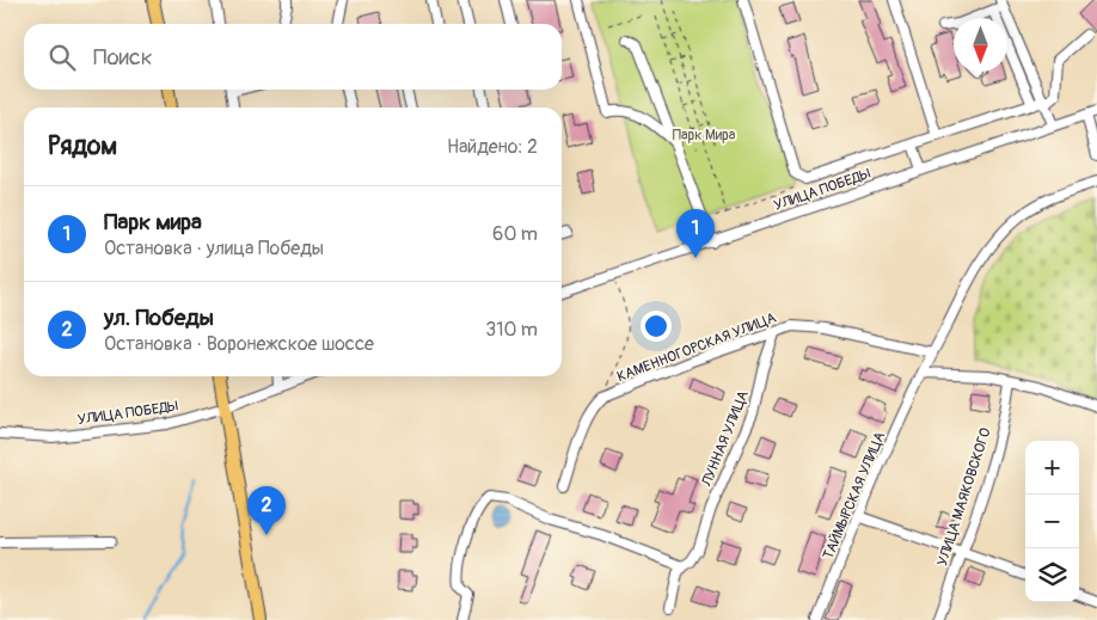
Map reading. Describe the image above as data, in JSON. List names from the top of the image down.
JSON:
{
  "streets": {
    "street": [
      "УЛИЦА ПОБЕДЫ",
      "КАМЕННОГОРСКАЯ УЛИЦА",
      "ЛУННАЯ УЛИЦА",
      "ТАЙМЫРСКАЯ УЛИЦА",
      "УЛИЦА МАЯКОВСКОГО"
    ]
  },
  "crossings": [
    ["КАМЕННОГОРСКАЯ УЛИЦА", "ЛУННАЯ УЛИЦА"],
    ["КАМЕННОГОРСКАЯ УЛИЦА", "ТАЙМЫРСКАЯ УЛИЦА"]
  ],
  "parks": ["Парк Мира"],
  "north": "bottom",
  "page": {
    "search": "Поиск",
    "heading": ["Рядом", "Найдено: 2"],
    "list": [
      {
        "mark": "1",
        "name": "Парк мира",
        "note": "Остановка · улица Победы",
        "value": "60 m"
      },
      {
        "mark": "2",
        "name": "ул. Победы",
        "note": "Остановка · Воронежское шоссе",
        "value": "310 m"
      }
    ],
    "pins": ["1", "2"],
    "map_buttons": ["+", "−"]
  }
}
